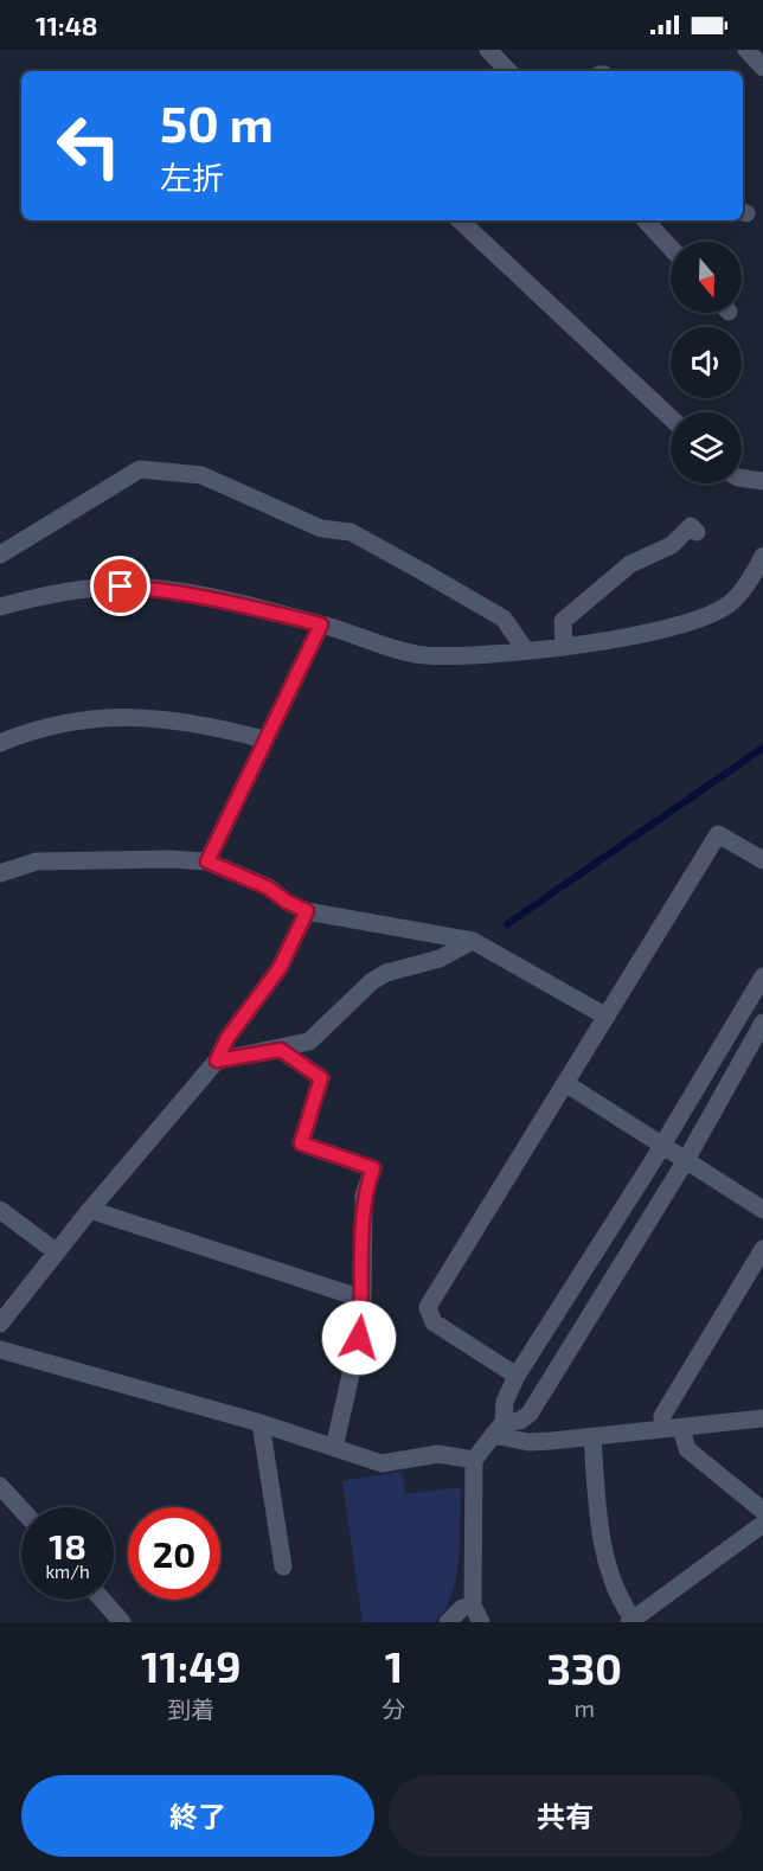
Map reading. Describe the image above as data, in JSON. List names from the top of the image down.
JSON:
{
  "north": "bottom",
  "page": {
    "status": "11:48",
    "turn": ["50 m", "左折"],
    "speed": "18 km/h",
    "limit": "20",
    "eta": [
      "11:49",
      "到着",
      "1",
      "分",
      "330",
      "m"
    ],
    "buttons": ["終了", "共有"]
  }
}
